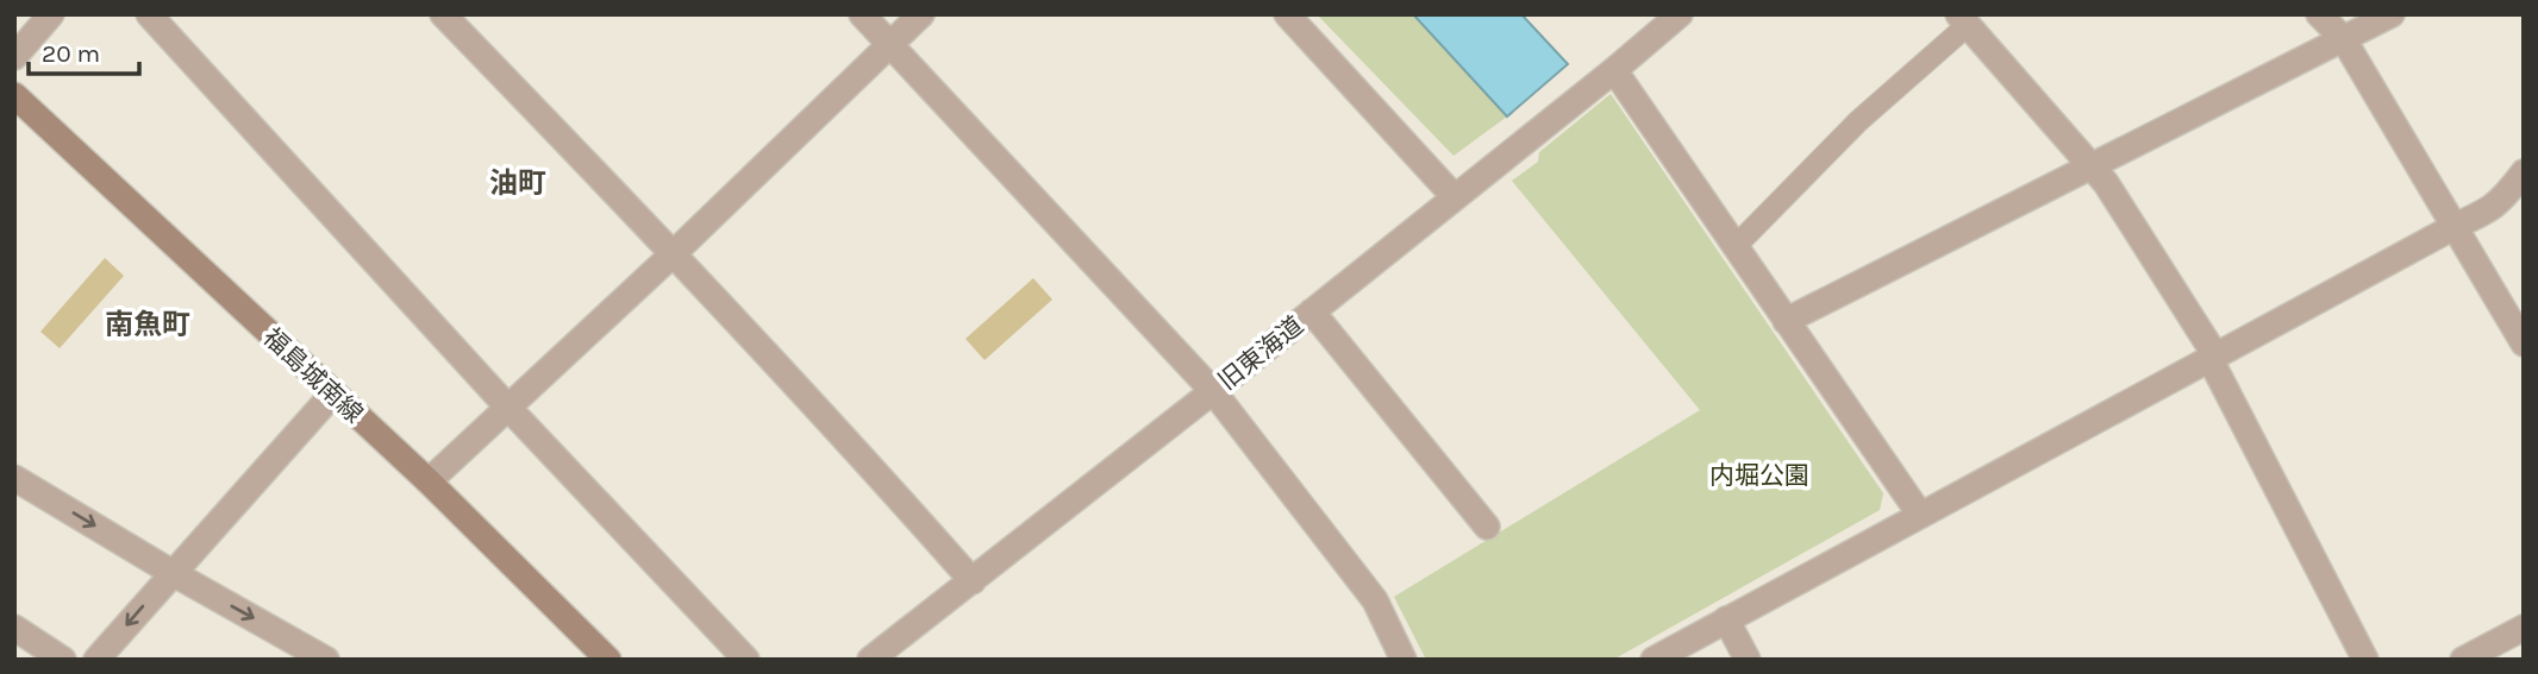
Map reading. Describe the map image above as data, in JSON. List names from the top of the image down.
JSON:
{
  "streets": {
    "main road": ["福島城南線"],
    "street": ["旧東海道"]
  },
  "districts": ["油町", "南魚町"],
  "parks": ["内堀公園"],
  "scale_bar": "20 m"
}
